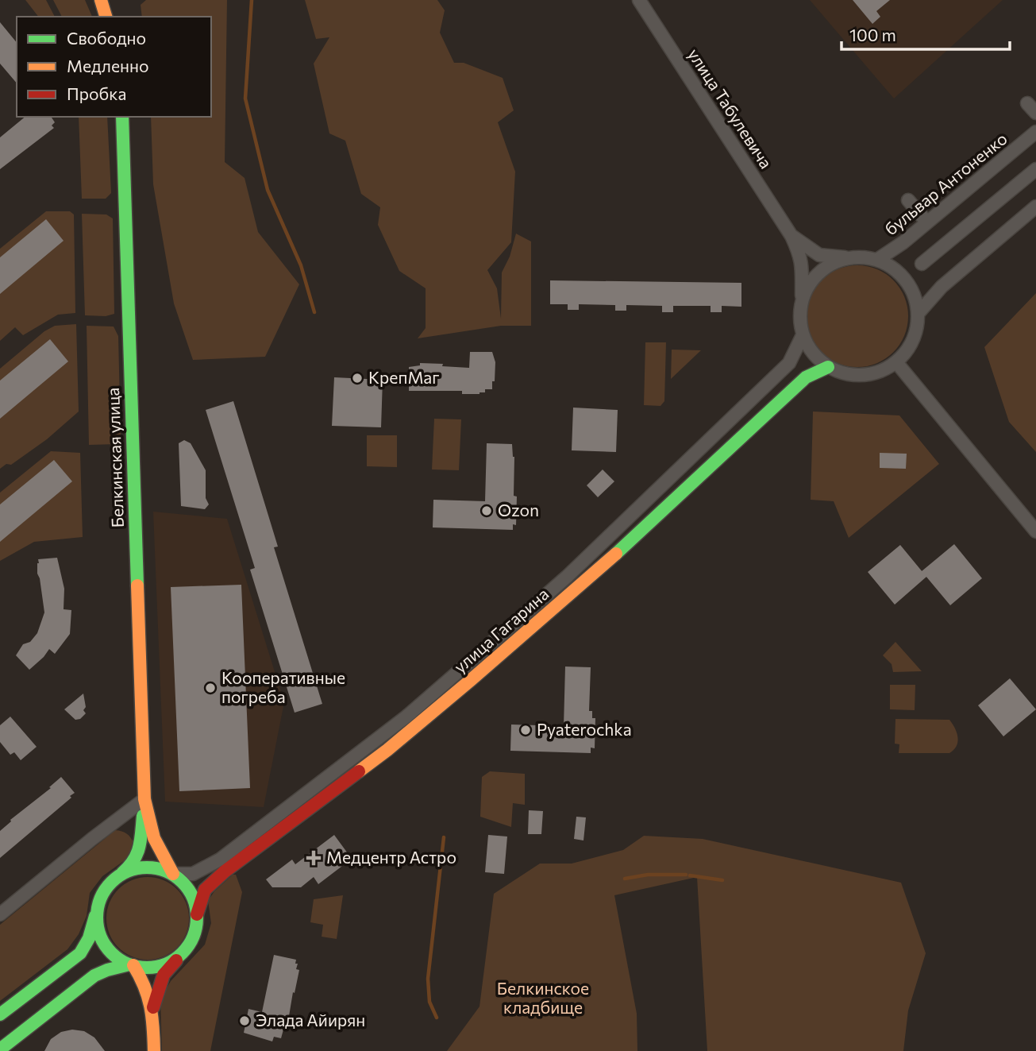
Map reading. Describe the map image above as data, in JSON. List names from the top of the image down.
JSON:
{
  "streets": {
    "main road": ["Белкинская улица", "улица Гагарина"],
    "street": ["улица Табулевича", "бульвар Антоненко"]
  },
  "crossings": [
    ["улица Табулевича", "бульвар Антоненко"],
    ["улица Табулевича", "улица Гагарина"],
    ["бульвар Антоненко", "улица Гагарина"],
    ["Белкинская улица", "улица Гагарина"]
  ],
  "parks": ["Белкинское кладбище"],
  "places": {
    "other": [
      "КрепМаг",
      "Ozon",
      "Кооперативные погреба",
      "Pyaterochka",
      "Элада Айирян"
    ],
    "health": ["Медцентр Астро"]
  },
  "legend": ["Свободно", "Медленно", "Пробка"],
  "scale_bar": "100 m"
}
